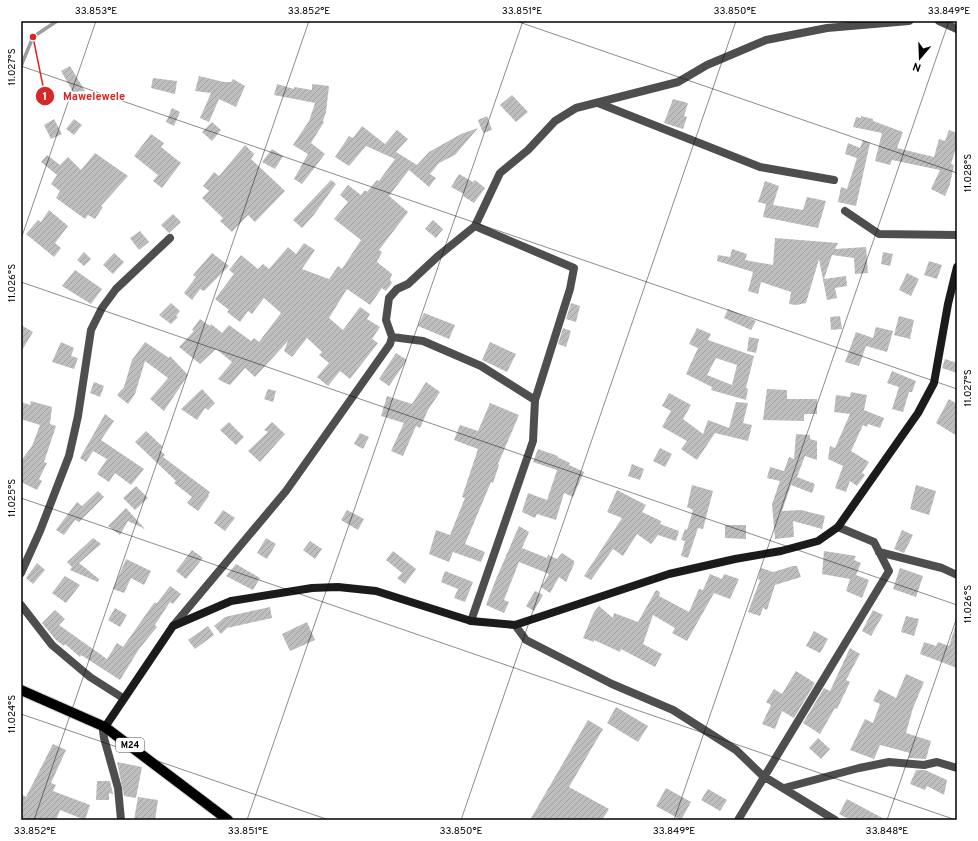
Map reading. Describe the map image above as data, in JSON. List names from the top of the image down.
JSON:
{
  "streets": {
    "main road": ["M24"]
  },
  "places": ["Mawelewele"],
  "north": "bottom",
  "coordinates": [
    "33.853°E",
    "33.852°E",
    "33.851°E",
    "33.850°E",
    "33.849°E",
    "11.027°S",
    "11.028°S",
    "11.026°S",
    "11.025°S",
    "11.024°S",
    "33.848°E"
  ]
}
